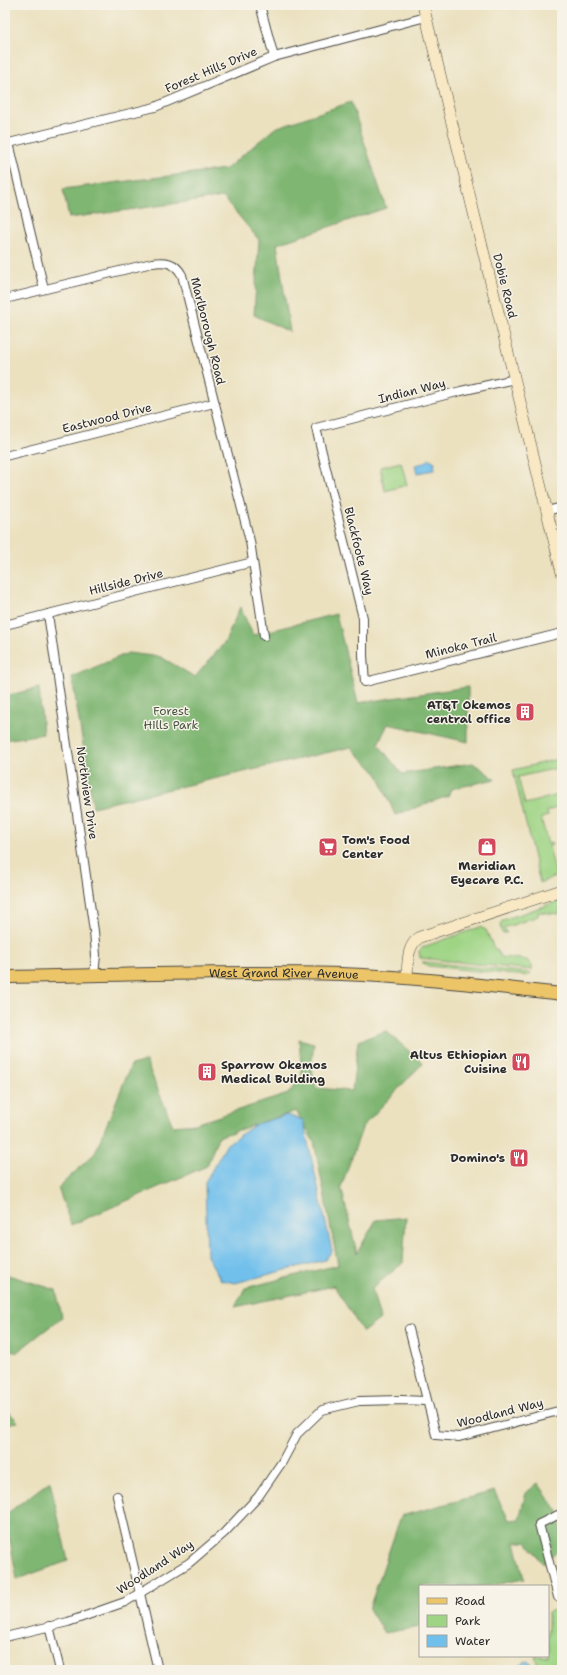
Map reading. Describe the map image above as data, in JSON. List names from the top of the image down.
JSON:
{
  "streets": {
    "main road": ["West Grand River Avenue"],
    "street": [
      "Forest Hills Drive",
      "Dobie Road",
      "Marlborough Road",
      "Indian Way",
      "Eastwood Drive",
      "Blackfoote Way",
      "Hillside Drive",
      "Minoka Trail",
      "Northview Drive",
      "Woodland Way"
    ]
  },
  "crossings": [
    ["Forest Hills Drive", "Dobie Road"],
    ["Dobie Road", "Indian Way"],
    ["Marlborough Road", "Eastwood Drive"],
    ["Marlborough Road", "Hillside Drive"],
    ["Indian Way", "Blackfoote Way"],
    ["Blackfoote Way", "Minoka Trail"],
    ["Hillside Drive", "Northview Drive"],
    ["Northview Drive", "West Grand River Avenue"]
  ],
  "parks": ["Forest Hills Park"],
  "places": {
    "building": ["AT&T Okemos central office", "Sparrow Okemos Medical Building"],
    "supermarket": ["Tom's Food Center"],
    "shop": ["Meridian Eyecare P.C."],
    "restaurant": ["Altus Ethiopian Cuisine", "Domino's"]
  },
  "legend": ["Road", "Park", "Water"]
}
